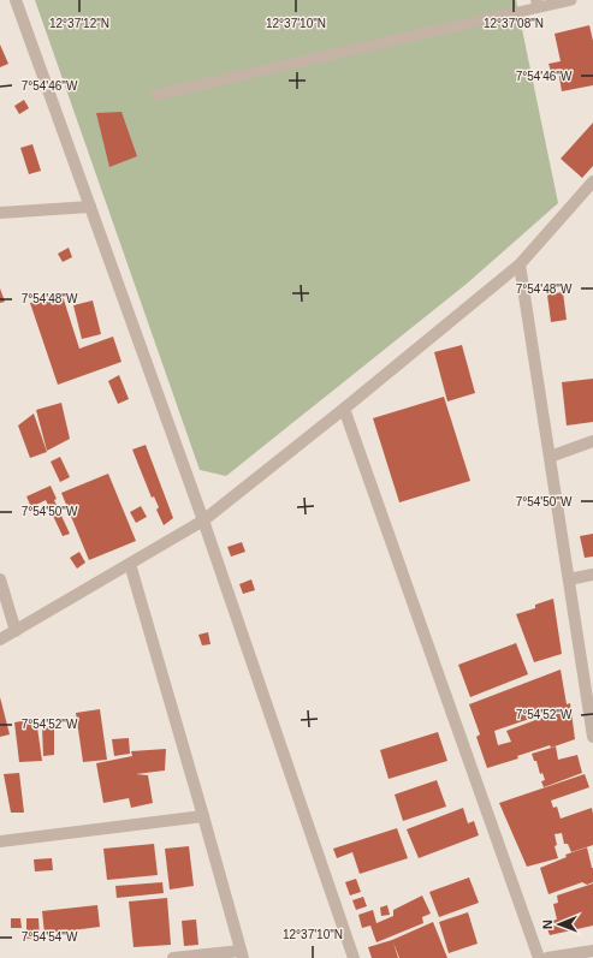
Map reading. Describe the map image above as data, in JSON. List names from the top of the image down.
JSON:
{
  "north": "left",
  "coordinates": [
    "12°37'12\"N",
    "12°37'10\"N",
    "12°37'08\"N",
    "7°54'46\"W",
    "7°54'48\"W",
    "7°54'50\"W",
    "7°54'52\"W",
    "7°54'54\"W"
  ]
}
